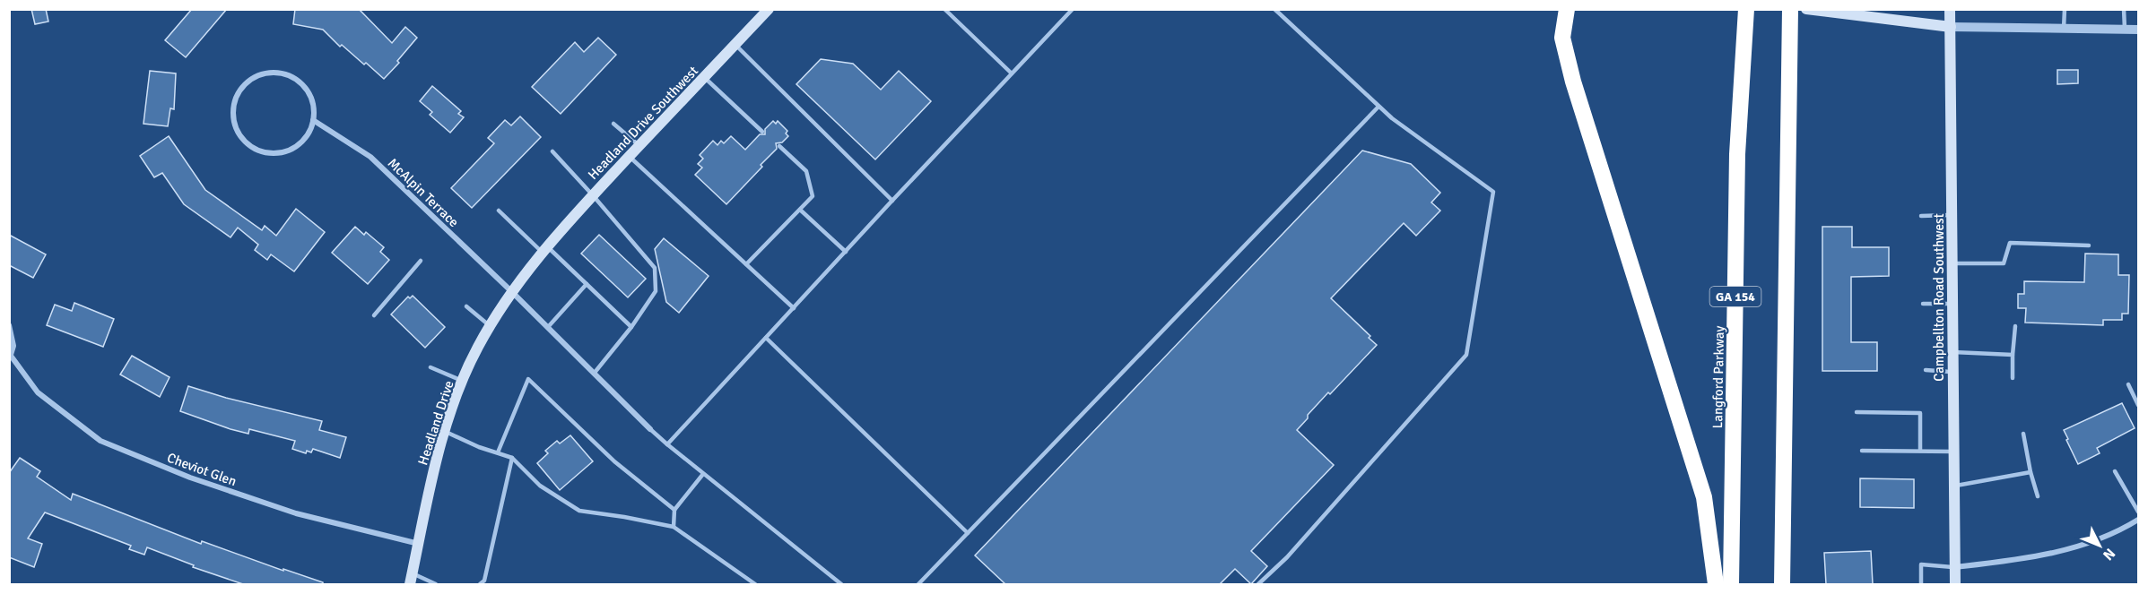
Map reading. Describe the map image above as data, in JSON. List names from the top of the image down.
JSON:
{
  "streets": {
    "highway": ["GA 154", "Langford Parkway"],
    "main road": ["Headland Drive Southwest", "Campbellton Road Southwest", "Headland Drive"],
    "street": ["McAlpin Terrace", "Cheviot Glen"]
  },
  "crossings": [
    ["Headland Drive Southwest", "Headland Drive"],
    ["McAlpin Terrace", "Headland Drive"],
    ["Headland Drive", "Cheviot Glen"]
  ],
  "north": "bottom right"
}
